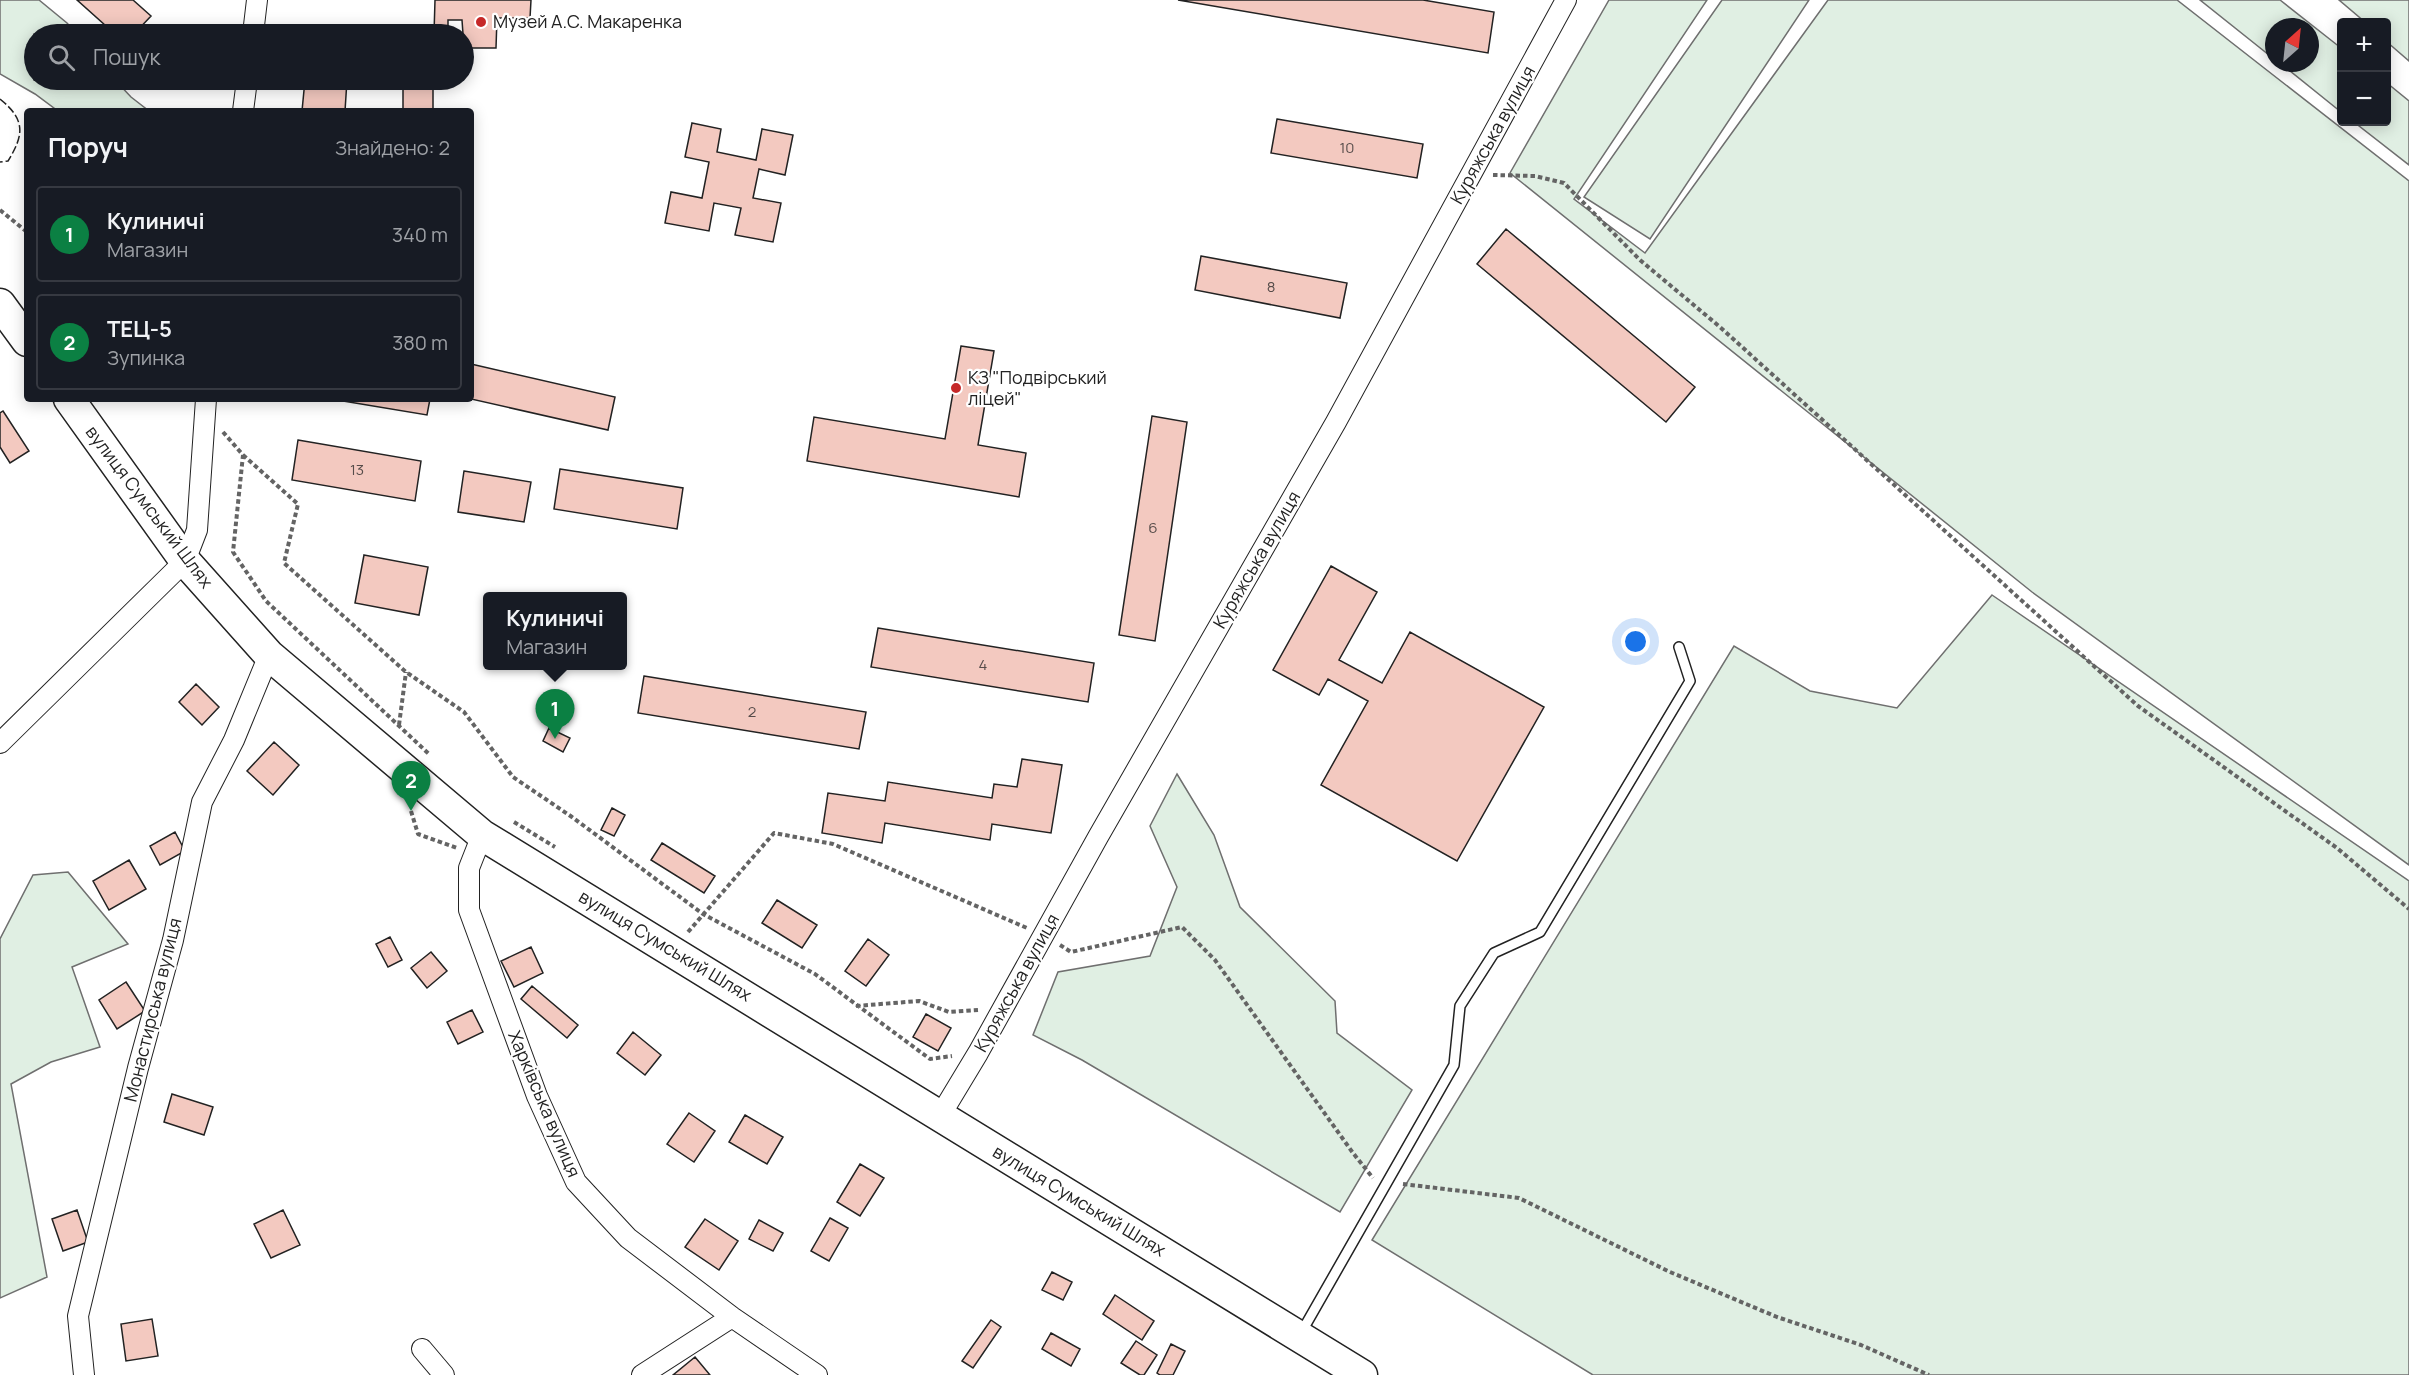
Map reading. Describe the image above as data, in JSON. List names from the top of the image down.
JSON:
{
  "streets": {
    "main road": ["вулиця Сумський Шлях"],
    "street": ["Куряжська вулиця", "Монастирська вулиця", "Харківська вулиця"]
  },
  "crossings": [
    ["Куряжська вулиця", "вулиця Сумський Шлях"],
    ["вулиця Сумський Шлях", "Монастирська вулиця"],
    ["вулиця Сумський Шлях", "Харківська вулиця"]
  ],
  "places": ["Музей А.С. Макаренка", "КЗ \"Подвірський ліцей\""],
  "house_numbers": [
    "10",
    "8",
    "13",
    "6",
    "4",
    "2"
  ],
  "north": "top right",
  "page": {
    "map_buttons": ["+", "−"],
    "search": "Пошук",
    "heading": ["Поруч", "Знайдено: 2"],
    "list": [
      {
        "mark": "1",
        "name": "Кулиничі",
        "note": "Магазин",
        "value": "340 m"
      },
      {
        "mark": "2",
        "name": "ТЕЦ-5",
        "note": "Зупинка",
        "value": "380 m"
      }
    ],
    "popup": ["Кулиничі", "Магазин"],
    "pins": ["1", "2"]
  }
}
